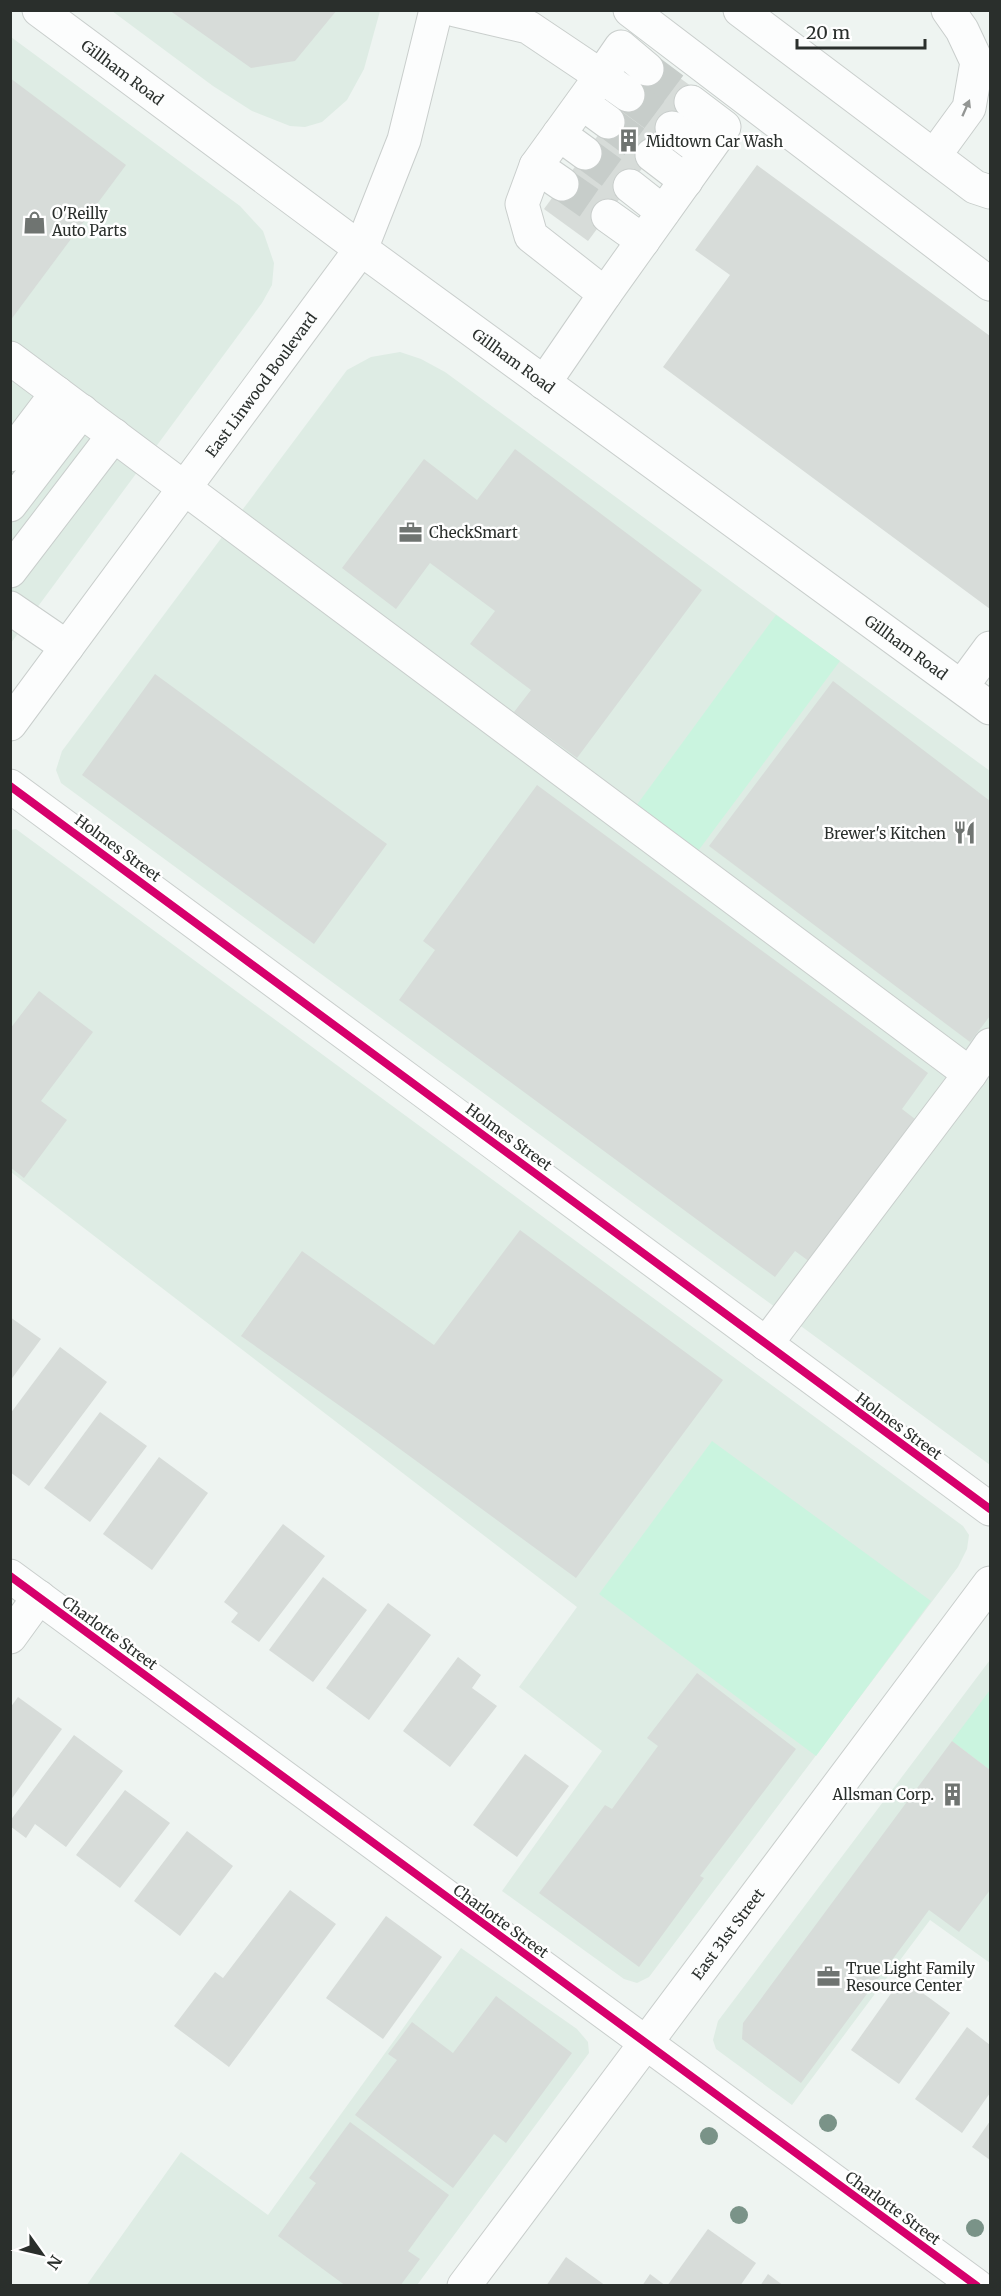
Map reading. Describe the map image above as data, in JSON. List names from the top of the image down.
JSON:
{
  "streets": {
    "street": [
      "Gillham Road",
      "East Linwood Boulevard",
      "Holmes Street",
      "Charlotte Street",
      "East 31st Street"
    ]
  },
  "crossings": [
    ["Gillham Road", "East Linwood Boulevard"],
    ["Charlotte Street", "East 31st Street"]
  ],
  "places": {
    "building": ["Midtown Car Wash", "Allsman Corp."],
    "shop": ["O'Reilly Auto Parts"],
    "office": ["CheckSmart", "True Light Family Resource Center"],
    "restaurant": ["Brewer's Kitchen"]
  },
  "scale_bar": "20 m",
  "north": "bottom right"
}
